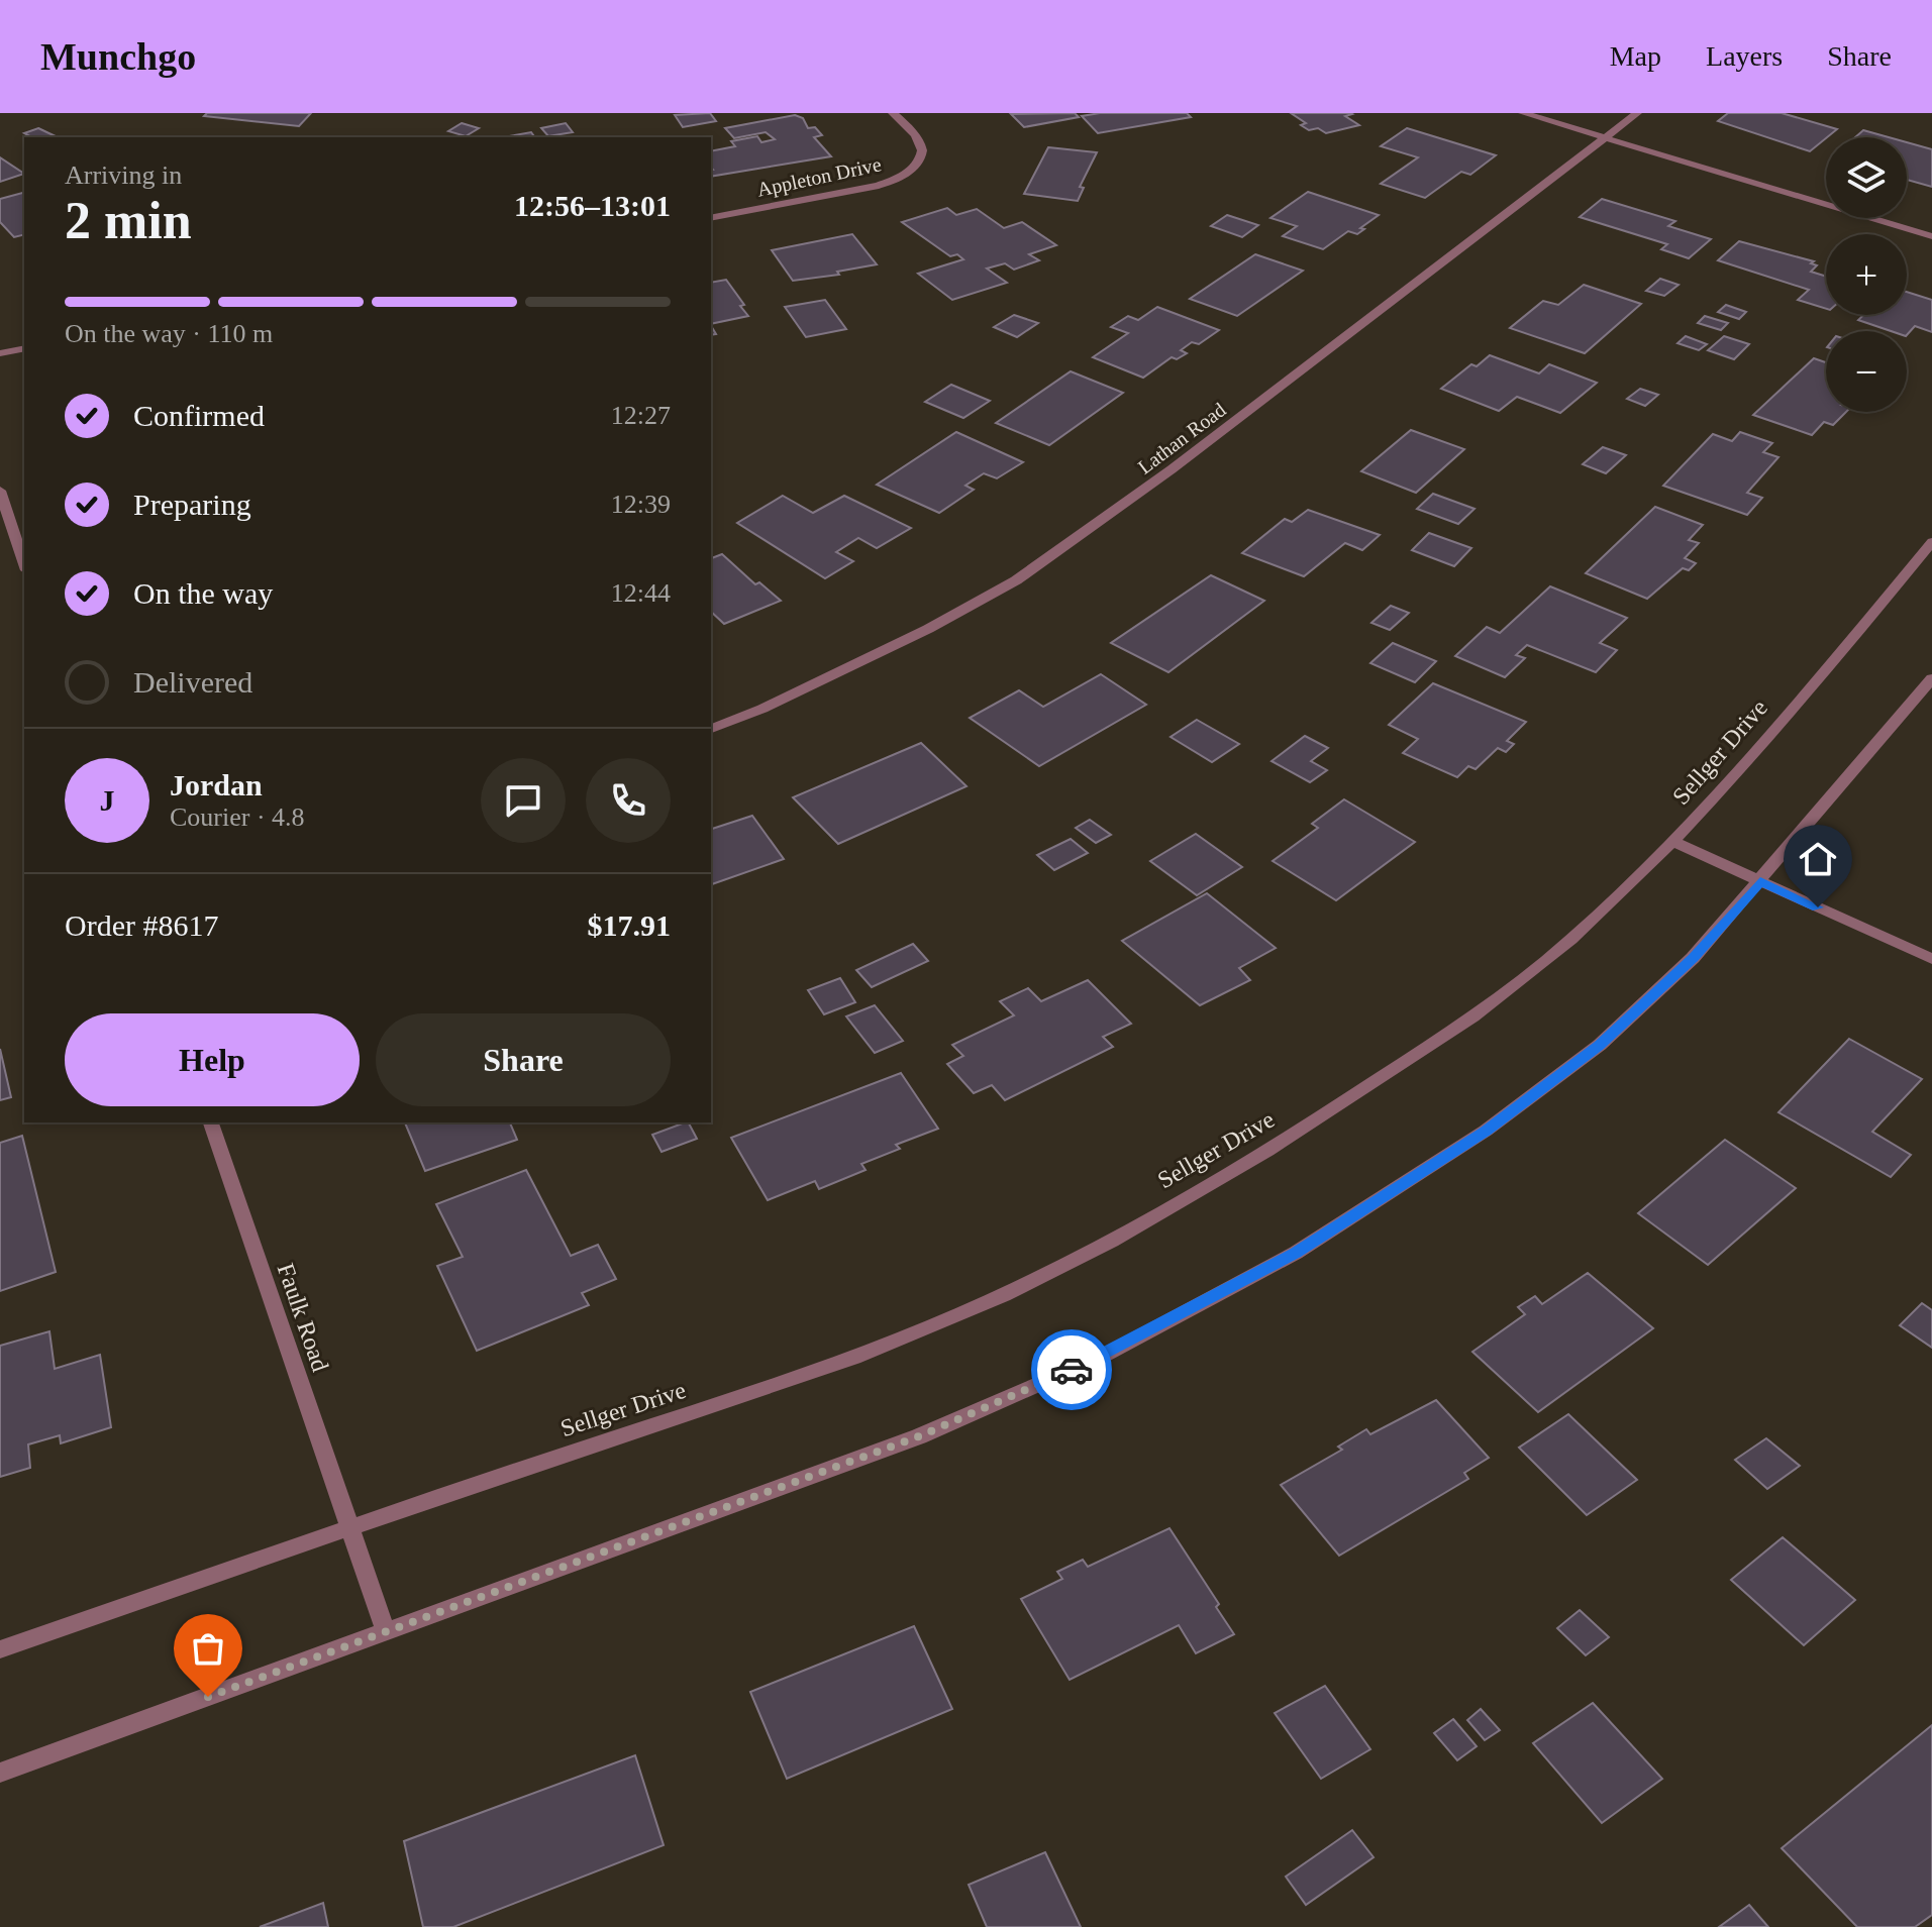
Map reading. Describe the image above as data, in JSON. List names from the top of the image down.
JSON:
{
  "streets": {
    "street": [
      "Appleton Drive",
      "Lathan Road",
      "Sellger Drive",
      "Faulk Road"
    ]
  },
  "crossings": [
    ["Sellger Drive", "Faulk Road"]
  ],
  "page": {
    "header": "Munchgo",
    "nav": ["Map", "Layers", "Share"],
    "map_buttons": ["+", "−"],
    "heading": ["2 min", "Arriving in", "12:56–13:01"],
    "panel": [
      "Jordan",
      "Courier · 4.8",
      "Order #8617",
      "$17.91"
    ],
    "bar": "On the way · 110 m",
    "list": [
      ["Confirmed", "12:27"],
      ["Preparing", "12:39"],
      ["On the way", "12:44"],
      "Delivered"
    ],
    "round": "J",
    "buttons": ["Help", "Share"]
  }
}
